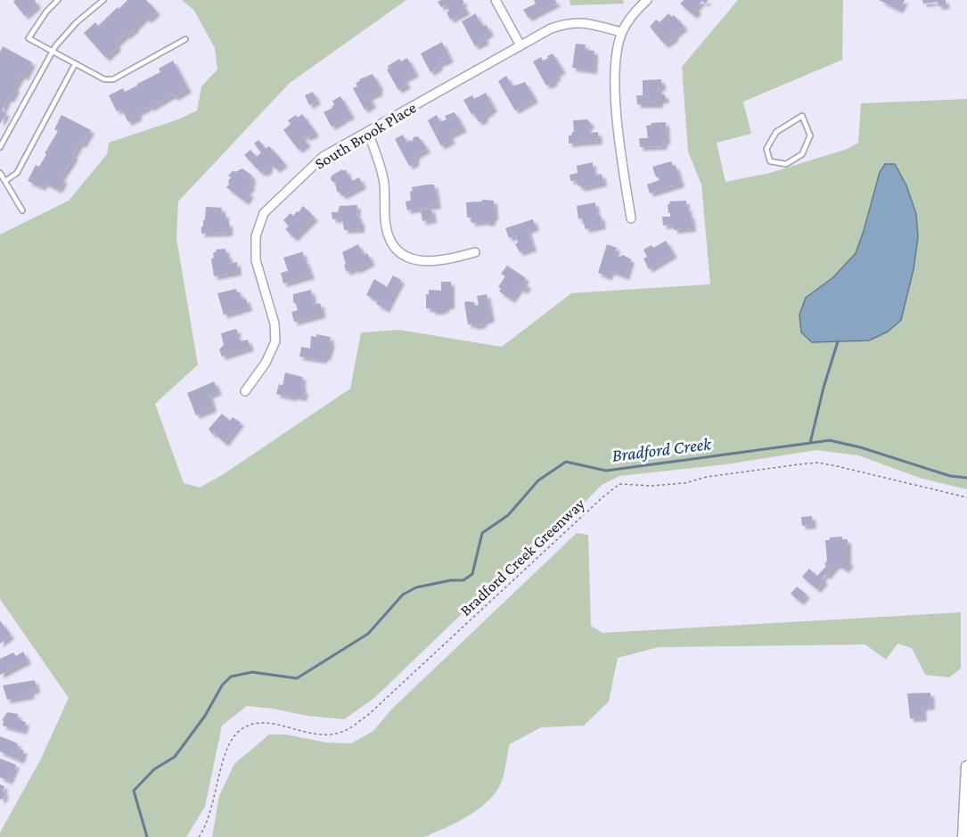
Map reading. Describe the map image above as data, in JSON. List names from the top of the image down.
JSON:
{
  "streets": {
    "street": ["South Brook Place"],
    "path": ["Bradford Creek Greenway"]
  },
  "water": ["Bradford Creek"]
}
